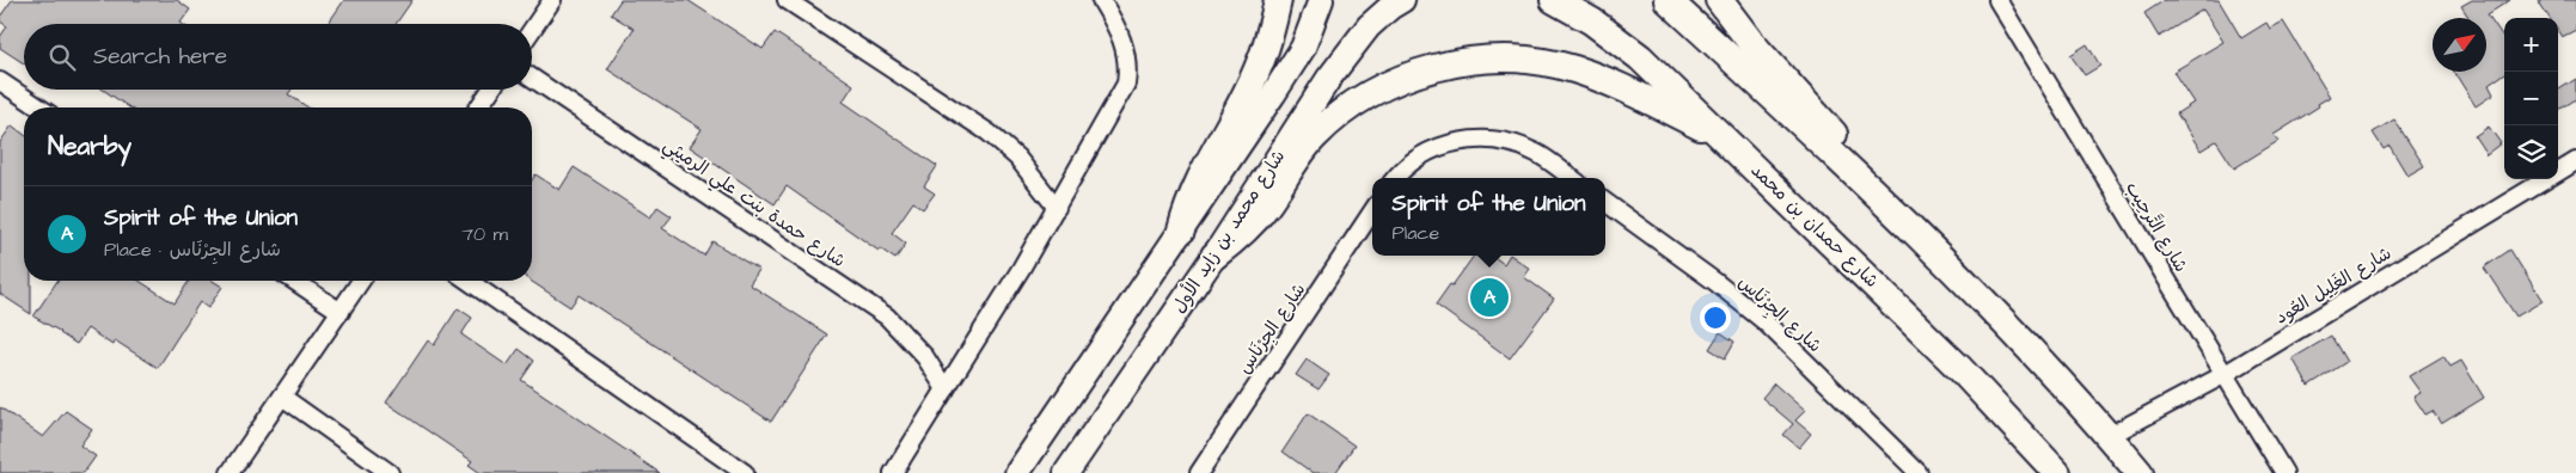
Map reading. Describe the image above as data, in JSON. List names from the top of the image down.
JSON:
{
  "streets": {
    "main road": ["شارع حمدان بن محمد", "شارع محمد بن زايد الأول"],
    "street": [
      "شارع حمدة بنت علي الرميثي",
      "شارع التَّرحِيب",
      "شارع الغَلِيل العُود",
      "شارع الجِرْنَاس"
    ]
  },
  "crossings": [
    ["شارع التَّرحِيب", "شارع الغَلِيل العُود"]
  ],
  "north": "top right",
  "page": {
    "map_buttons": ["+", "−"],
    "search": "Search here",
    "heading": "Nearby",
    "popup": ["Spirit of the Union", "Place"],
    "list": [
      {
        "mark": "A",
        "name": "Spirit of the Union",
        "note": "Place · شارع الجِرْنَاس",
        "value": "70 m"
      }
    ],
    "pins": "A"
  }
}
